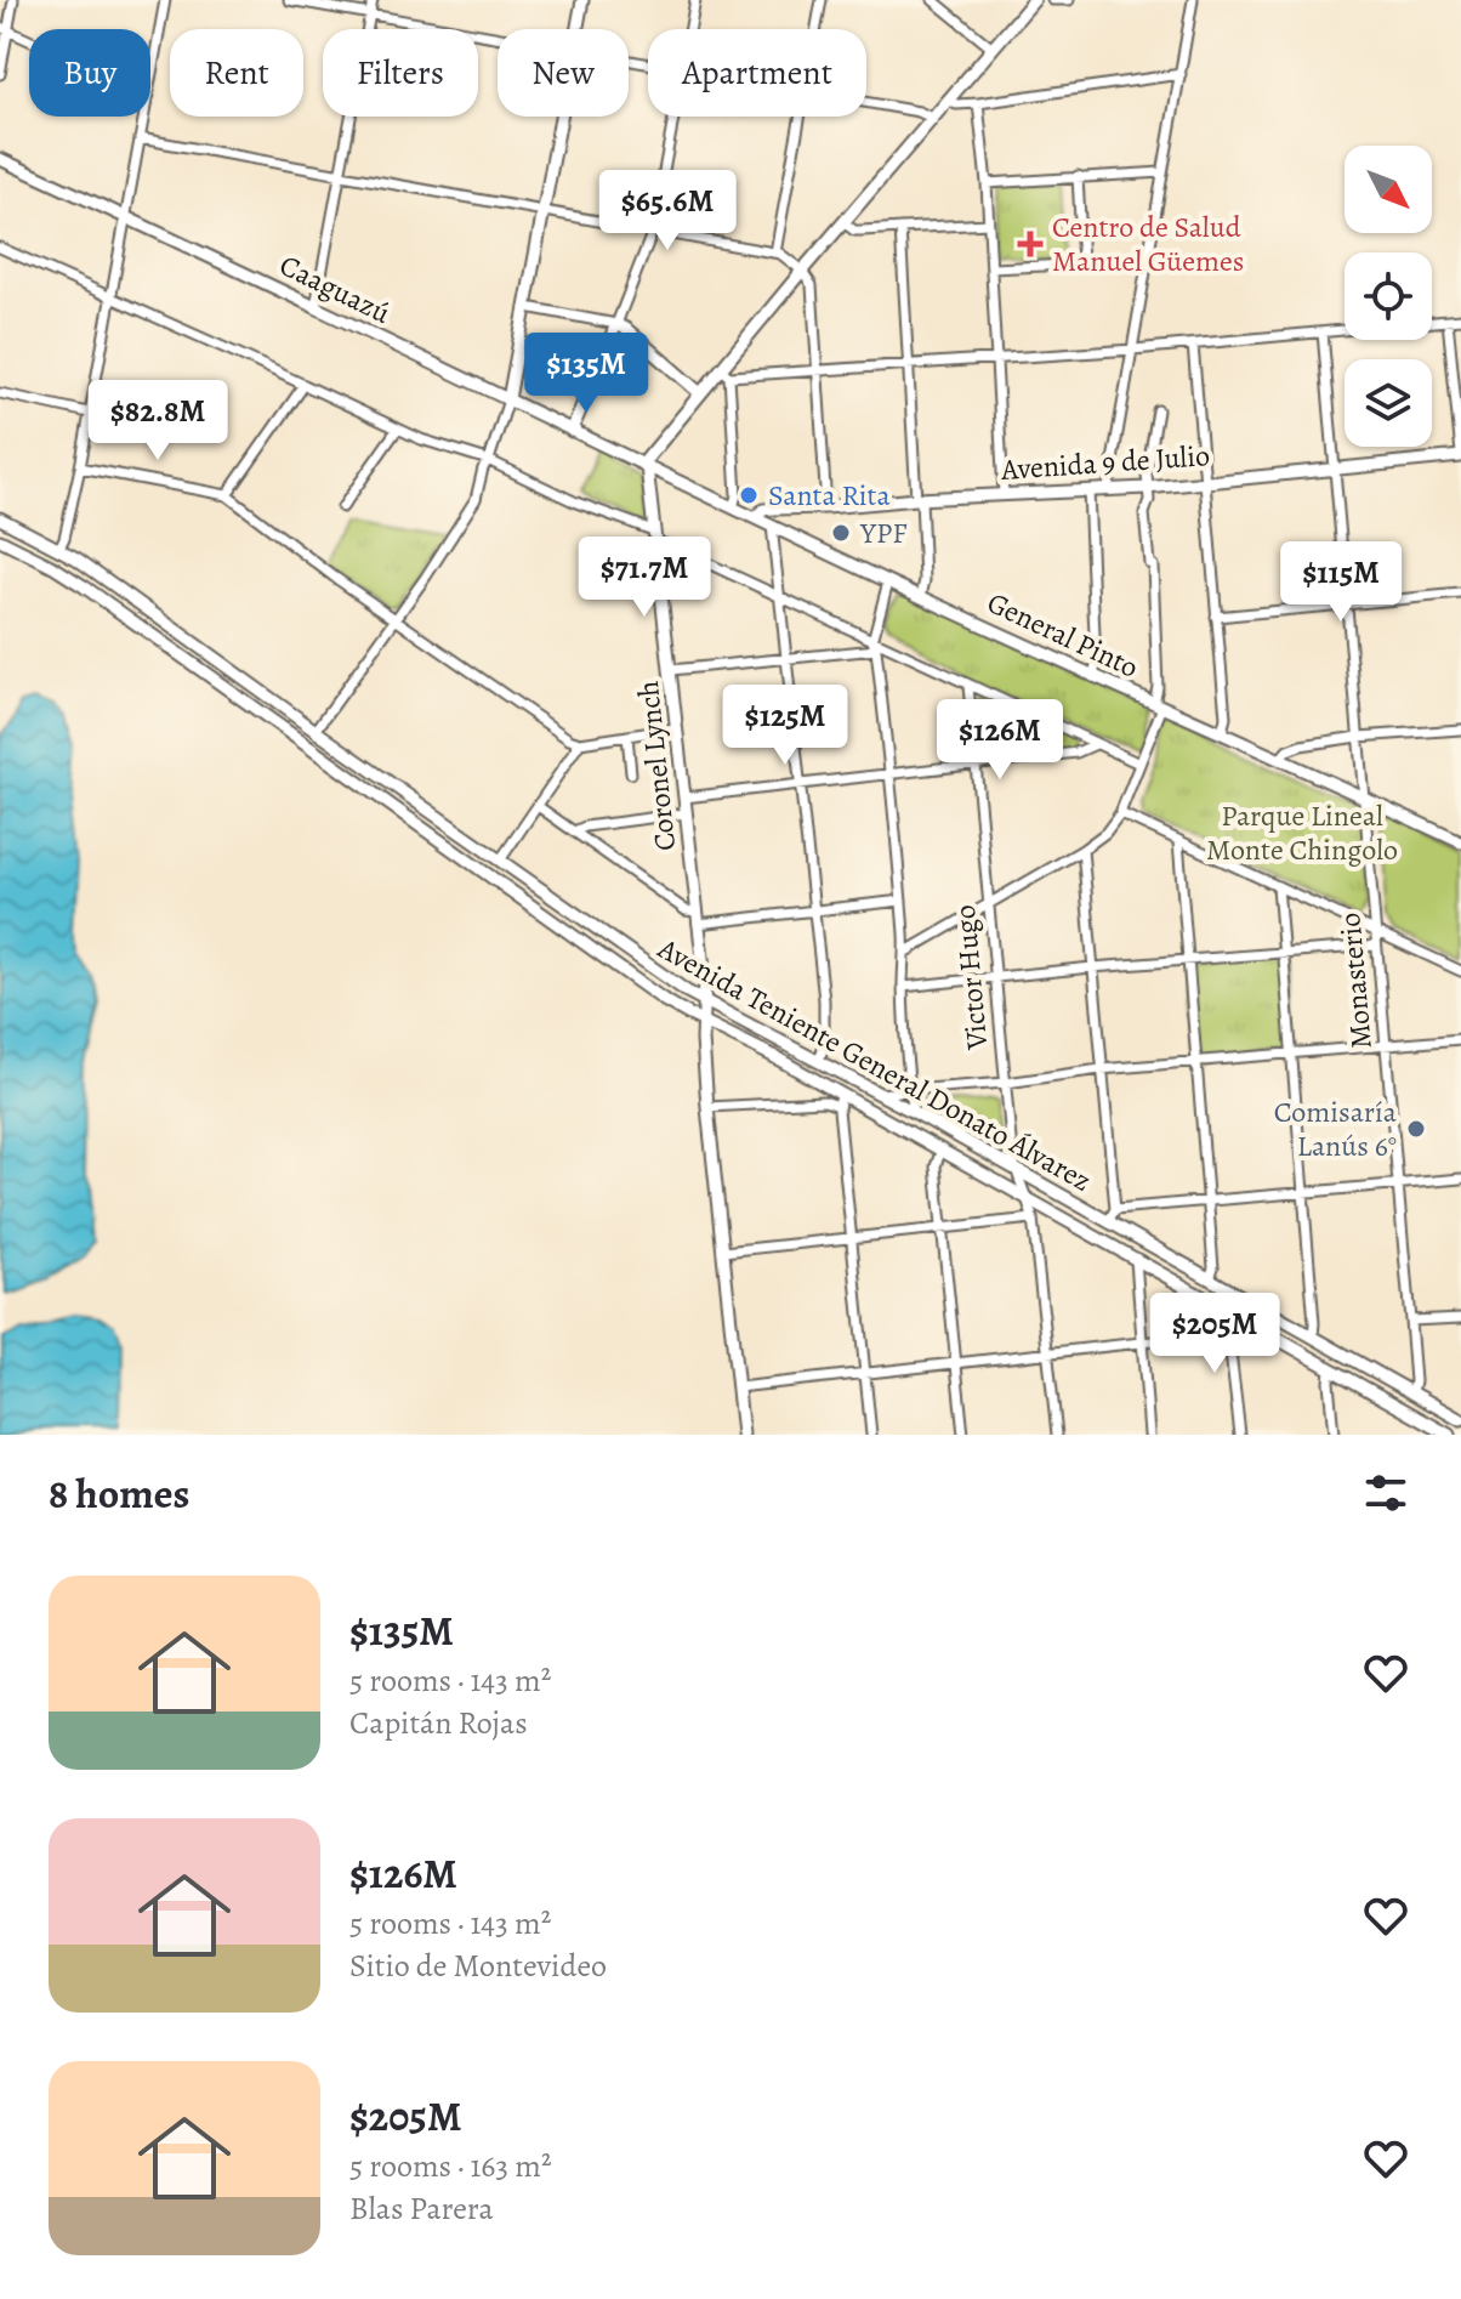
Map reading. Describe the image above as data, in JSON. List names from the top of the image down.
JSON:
{
  "streets": {
    "main road": [
      "Caaguazú",
      "Avenida 9 de Julio",
      "General Pinto",
      "Coronel Lynch",
      "Avenida Teniente General Donato Álvarez"
    ],
    "street": ["Victor Hugo", "Monasterio"]
  },
  "crossings": [
    ["Caaguazú", "General Pinto"],
    ["Caaguazú", "Coronel Lynch"],
    ["Avenida 9 de Julio", "General Pinto"],
    ["Avenida 9 de Julio", "Monasterio"],
    ["General Pinto", "Coronel Lynch"],
    ["General Pinto", "Monasterio"],
    ["Coronel Lynch", "Avenida Teniente General Donato Álvarez"],
    ["Victor Hugo", "Avenida Teniente General Donato Álvarez"],
    ["Monasterio", "Avenida Teniente General Donato Álvarez"]
  ],
  "parks": ["Parque Lineal Monte Chingolo"],
  "places": {
    "health": ["Centro de Salud Manuel Güemes"],
    "other": ["Santa Rita", "YPF", "Comisaría Lanús 6°"]
  },
  "north": "bottom right",
  "page": {
    "chip": [
      "Buy",
      "Rent",
      "Filters",
      "New",
      "Apartment"
    ],
    "price": [
      "$65.6M",
      "$135M",
      "$82.8M",
      "$71.7M",
      "$115M",
      "$125M",
      "$126M",
      "$205M"
    ],
    "heading": "8 homes",
    "list": [
      {
        "name": "$135M",
        "note": "5 rooms · 143 m² · Capitán Rojas"
      },
      {
        "name": "$126M",
        "note": "5 rooms · 143 m² · Sitio de Montevideo"
      },
      {
        "name": "$205M",
        "note": "5 rooms · 163 m² · Blas Parera"
      }
    ]
  }
}
